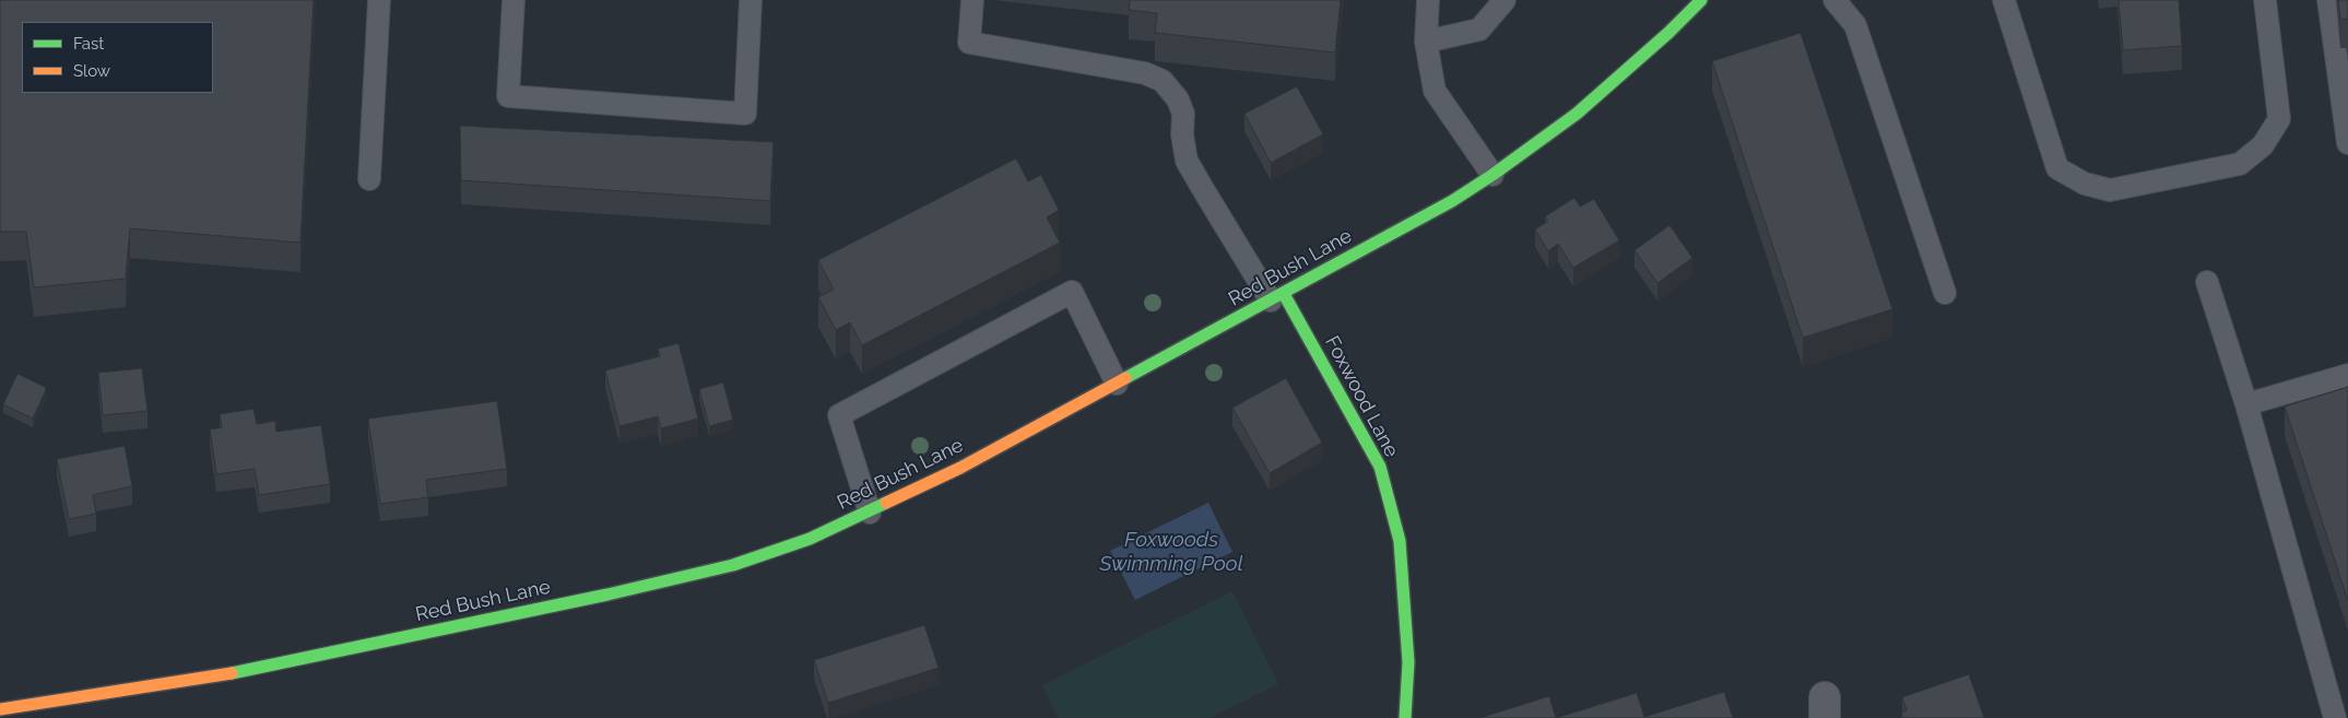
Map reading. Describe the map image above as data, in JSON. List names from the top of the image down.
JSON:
{
  "streets": {
    "street": ["Red Bush Lane", "Foxwood Lane"]
  },
  "crossings": [
    ["Red Bush Lane", "Foxwood Lane"]
  ],
  "water": ["Foxwoods Swimming Pool"],
  "legend": ["Fast", "Slow"]
}
